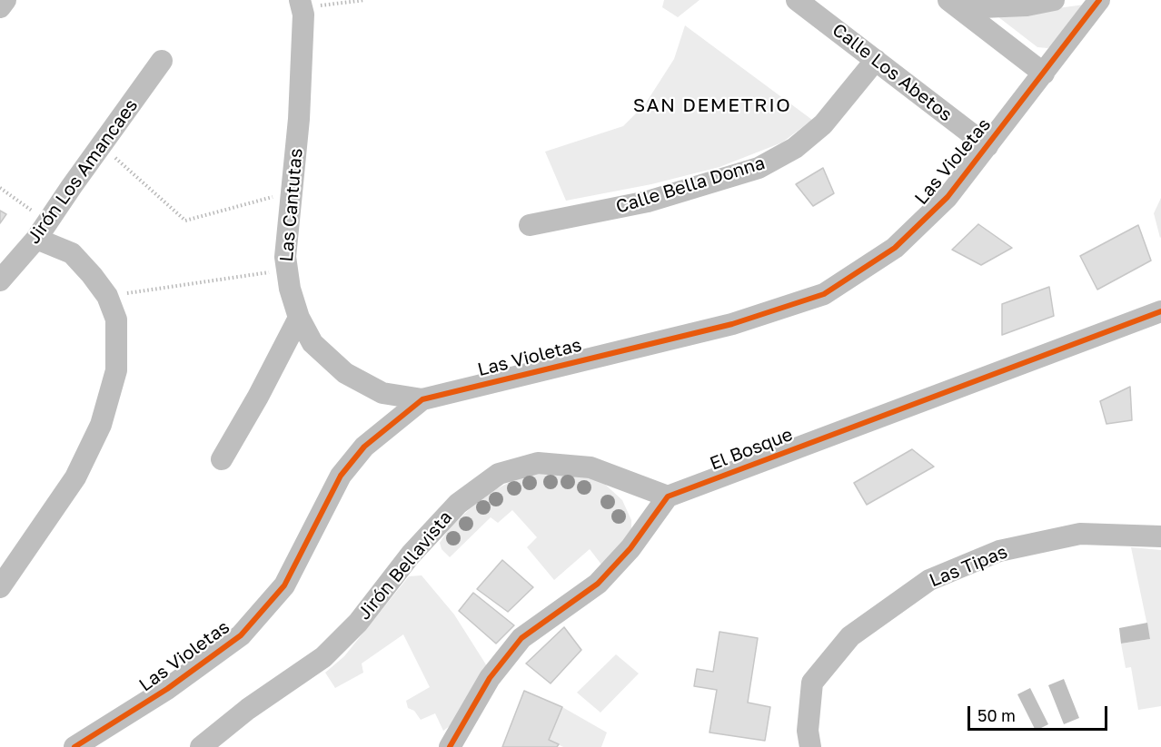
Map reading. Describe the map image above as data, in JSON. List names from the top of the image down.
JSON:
{
  "streets": {
    "street": [
      "Calle Los Abetos",
      "Las Violetas",
      "Jirón Los Amancaes",
      "Calle Bella Donna",
      "Las Cantutas",
      "El Bosque",
      "Jirón Bellavista",
      "Las Tipas"
    ]
  },
  "crossings": [
    ["Calle Los Abetos", "Las Violetas"],
    ["Calle Los Abetos", "Calle Bella Donna"],
    ["Las Violetas", "Las Cantutas"],
    ["El Bosque", "Jirón Bellavista"]
  ],
  "districts": ["SAN DEMETRIO"],
  "scale_bar": "50 m"
}
